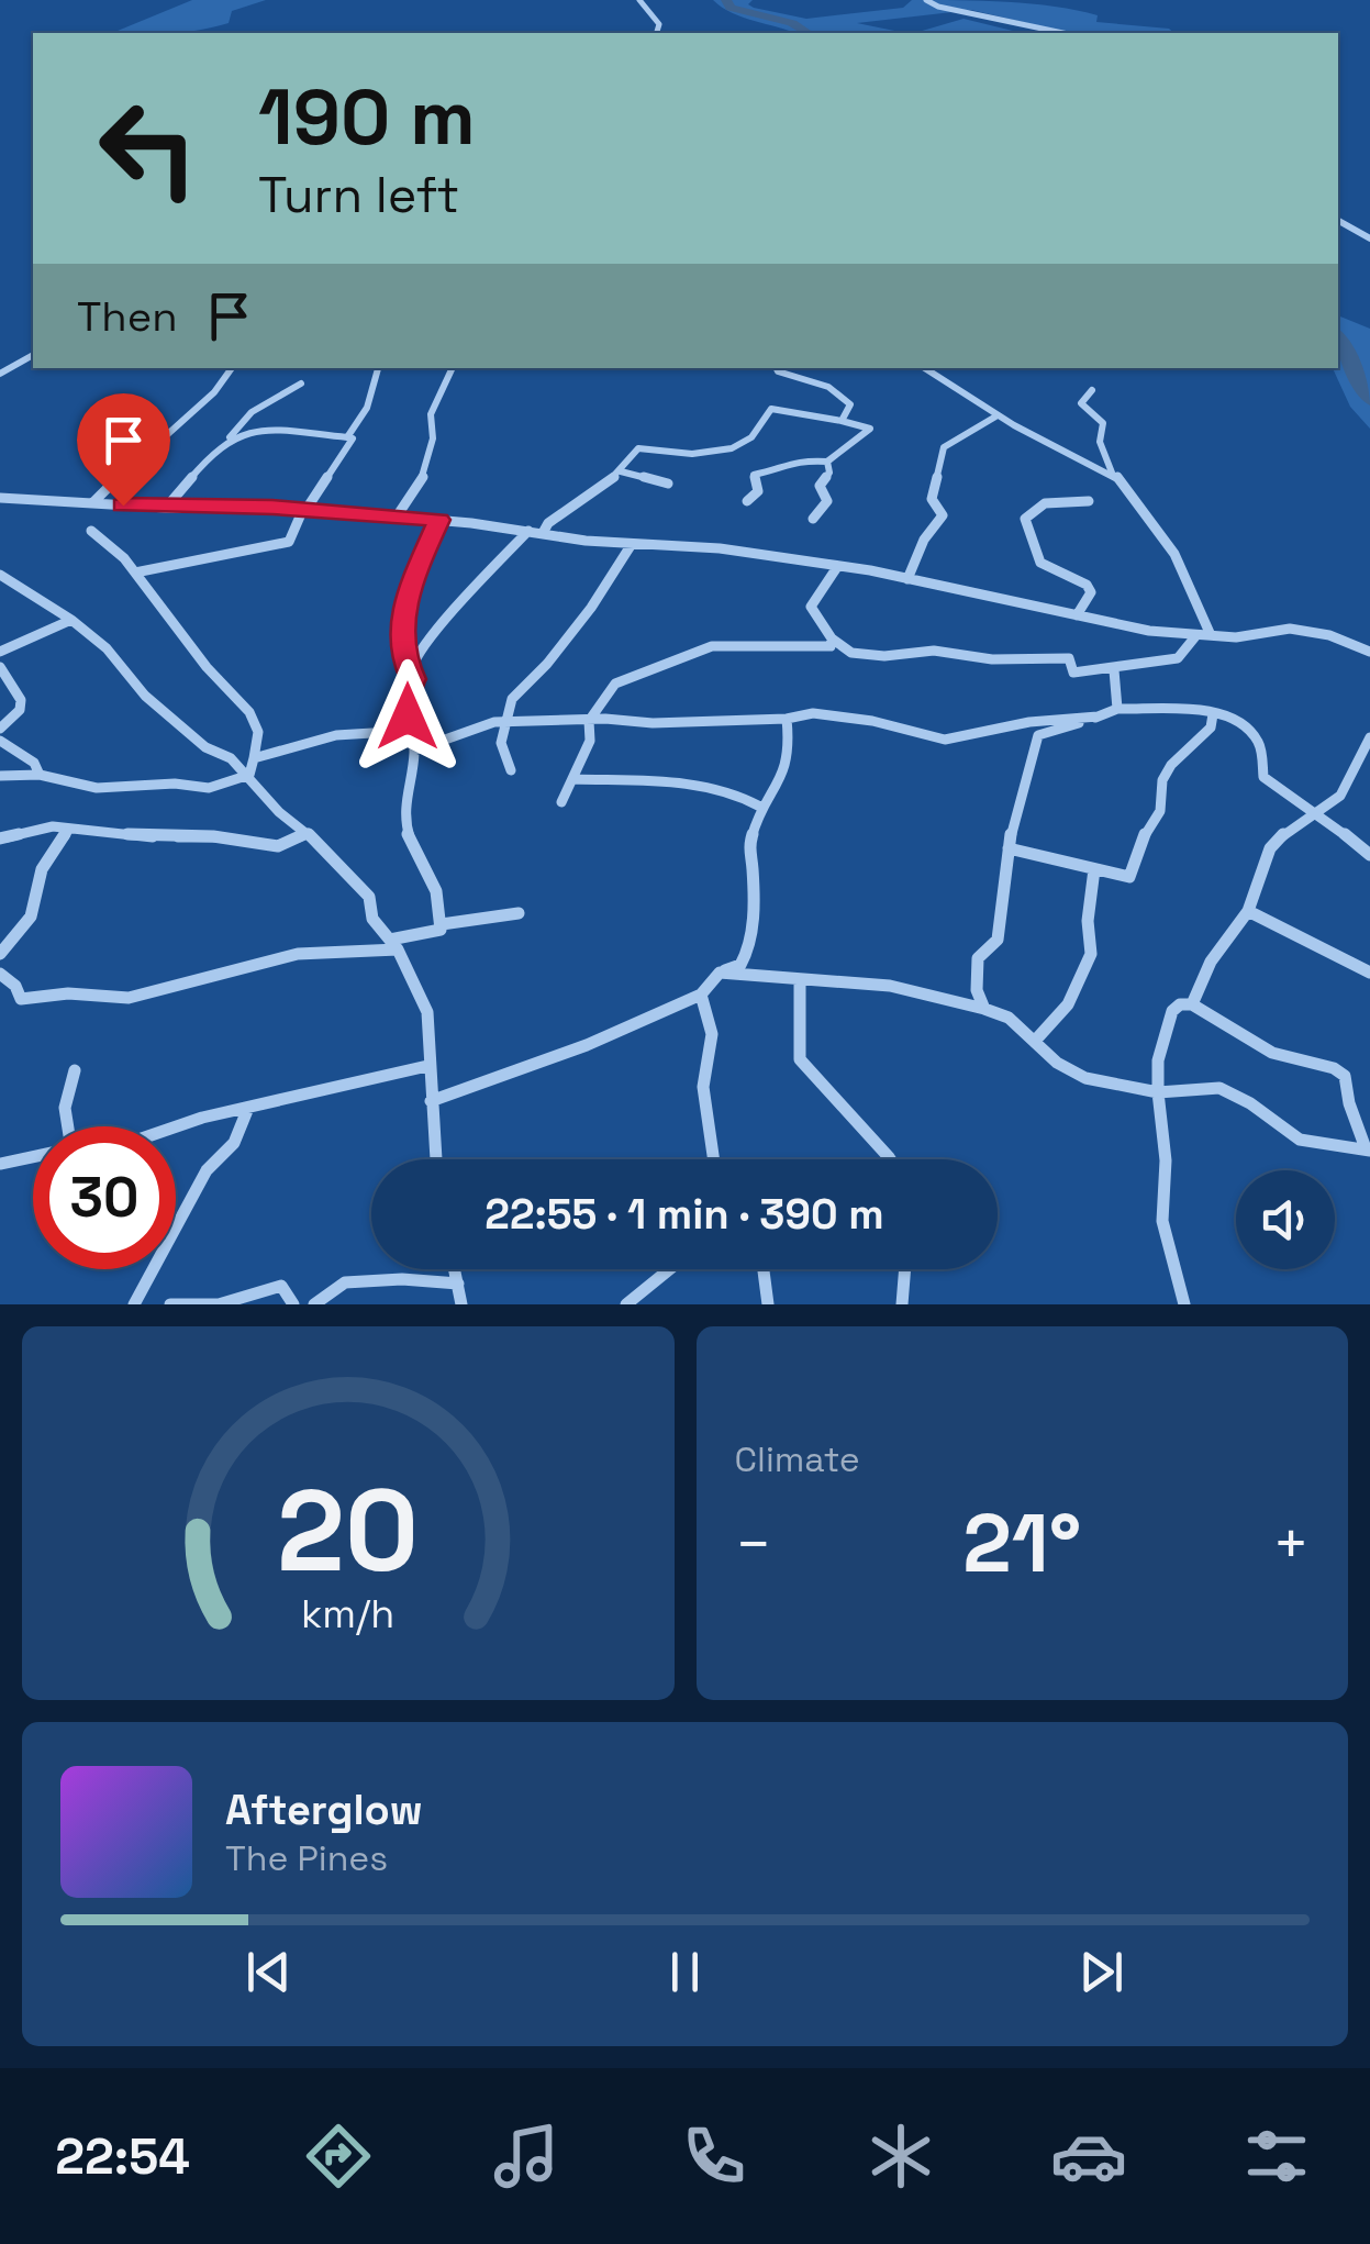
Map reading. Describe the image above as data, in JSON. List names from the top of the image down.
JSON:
{
  "page": {
    "turn": ["190 m", "Turn left"],
    "then": "Then",
    "limit": "30",
    "trip": "22:55 · 1 min · 390 m",
    "tile": "Climate",
    "heat": ["−", "21°", "+"],
    "song": ["Afterglow", "The Pines"],
    "tabs": "22:54",
    "gauge": ["20", "km/h"]
  }
}
